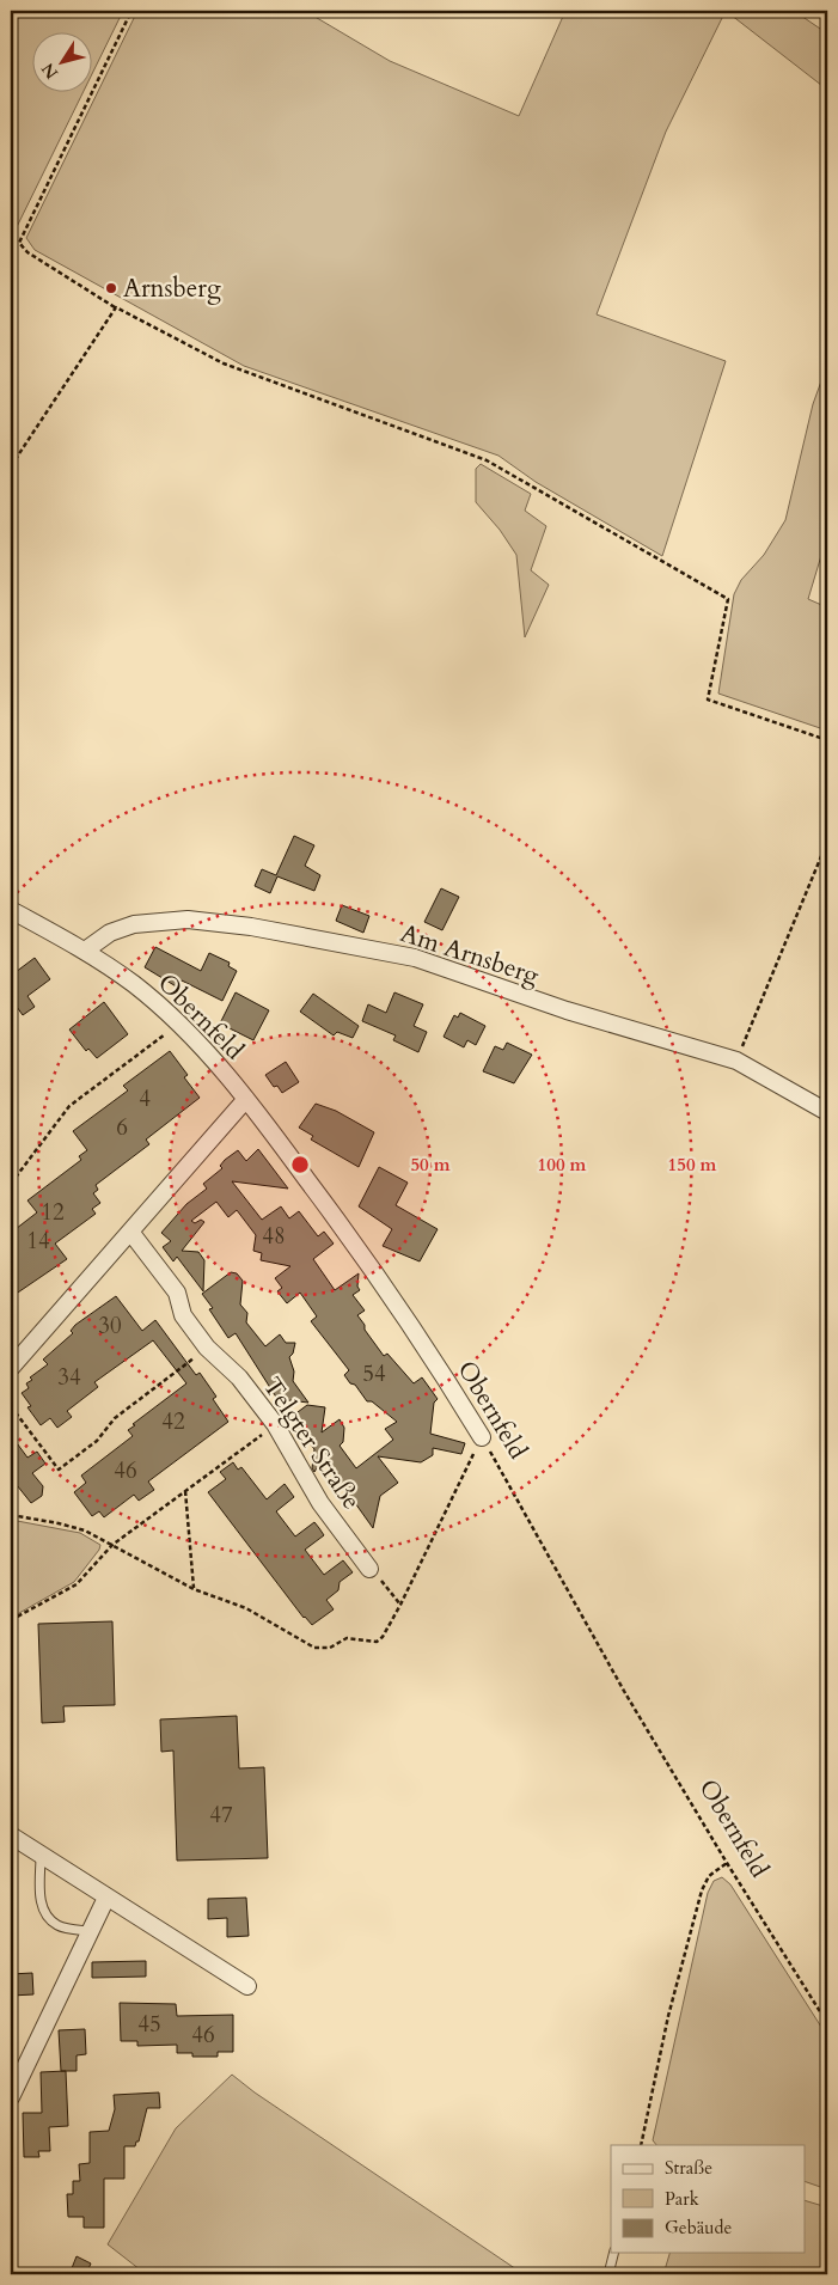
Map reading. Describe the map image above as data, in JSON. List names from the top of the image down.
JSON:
{
  "streets": {
    "street": ["Am Arnsberg", "Obernfeld", "Telgter Straße"]
  },
  "crossings": [
    ["Am Arnsberg", "Obernfeld"]
  ],
  "places": ["Arnsberg"],
  "house_numbers": [
    "4",
    "6",
    "12",
    "48",
    "14",
    "30",
    "54",
    "34",
    "42",
    "46",
    "47",
    "45",
    "46"
  ],
  "legend": ["Straße", "Park", "Gebäude"],
  "north": "bottom left",
  "rings": ["50 m", "100 m", "150 m"]
}
